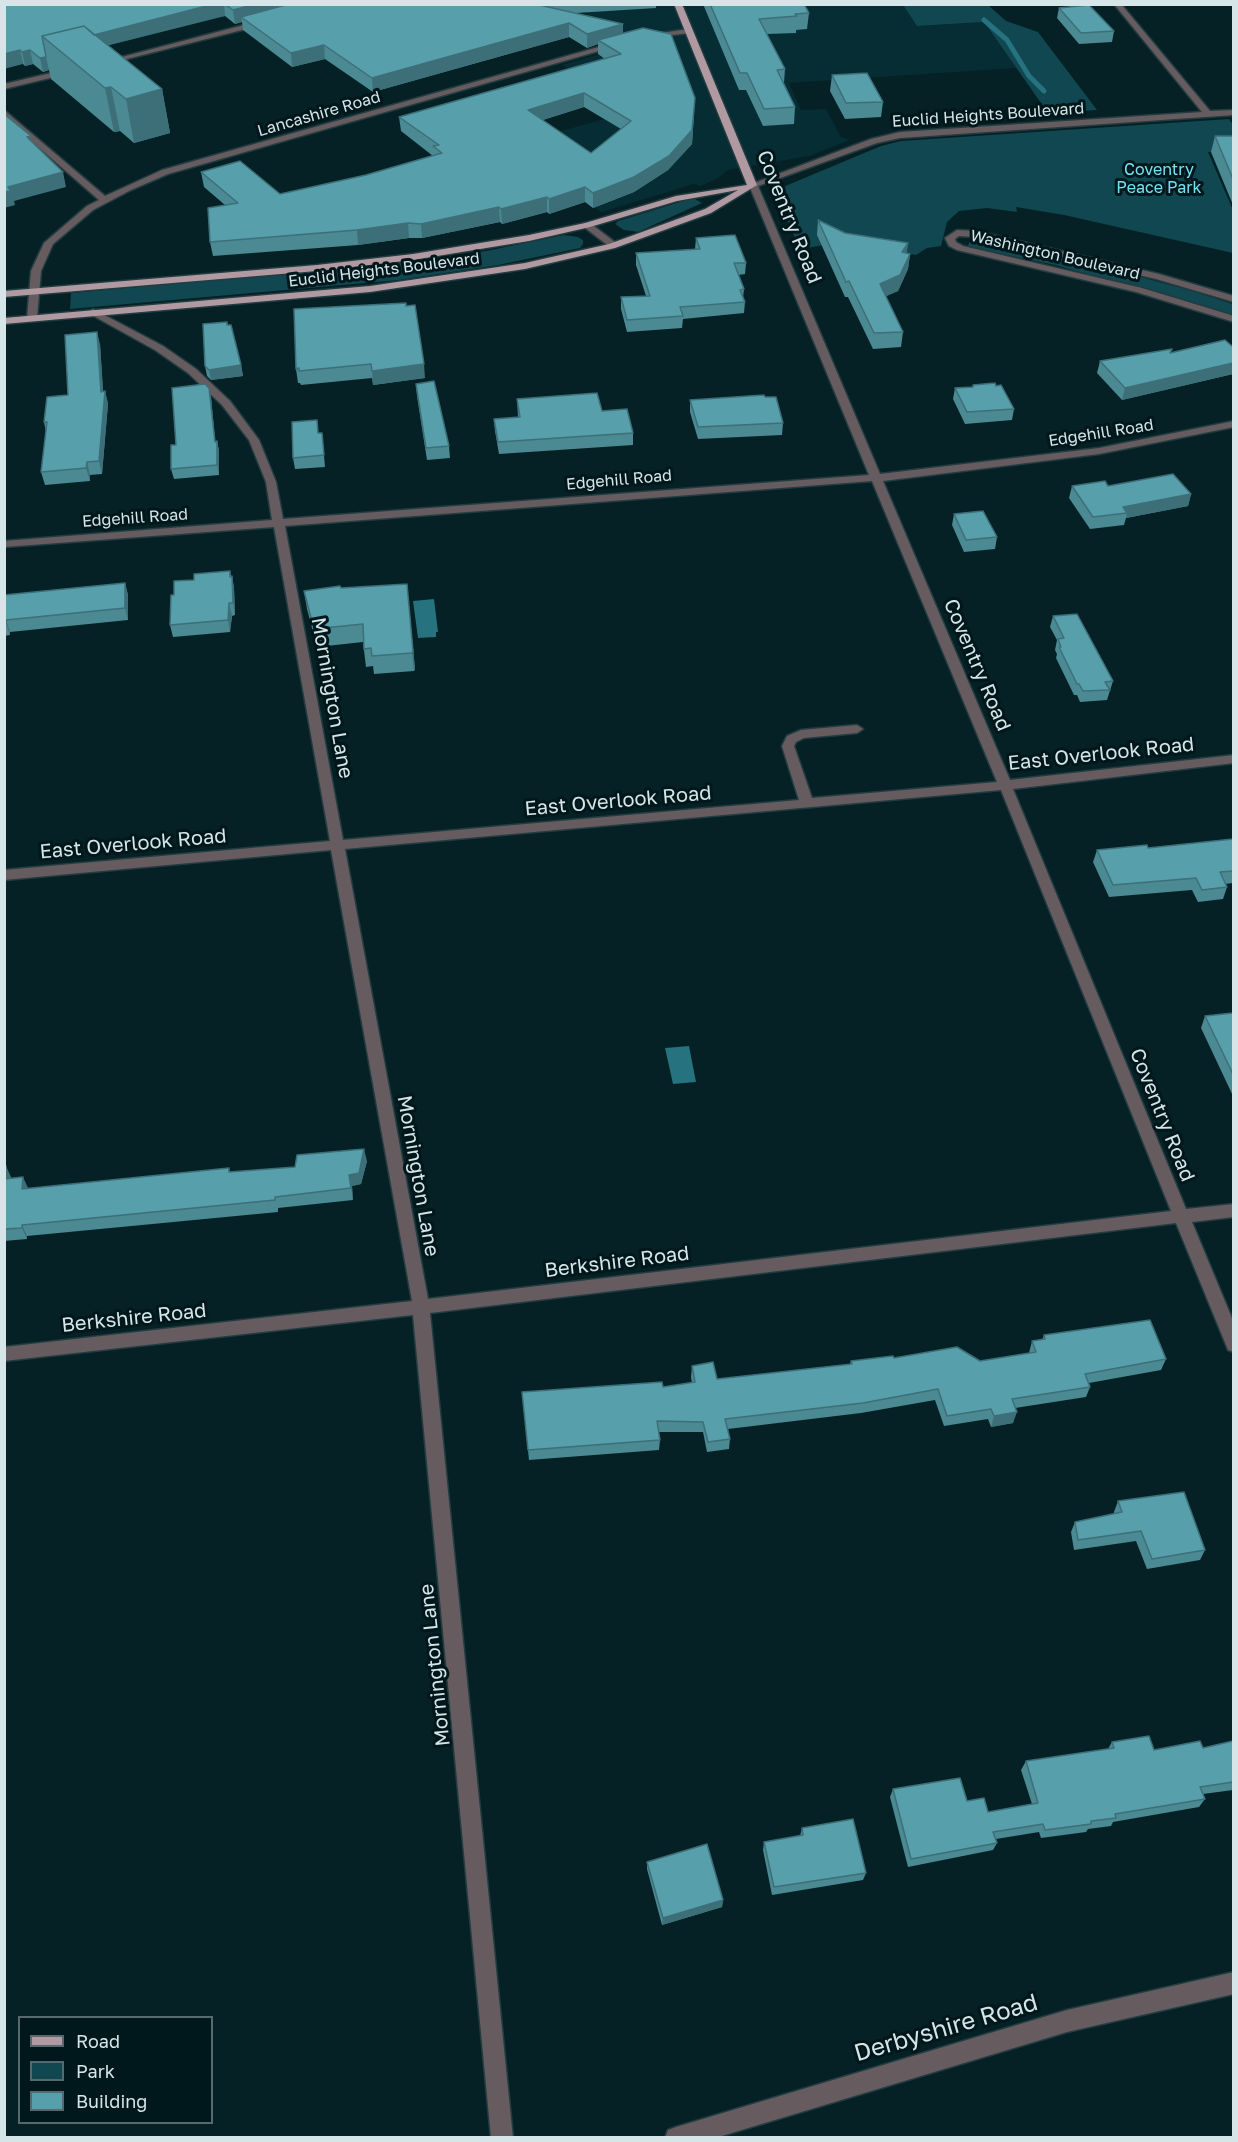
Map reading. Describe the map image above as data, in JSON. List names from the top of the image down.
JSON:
{
  "streets": {
    "main road": ["Euclid Heights Boulevard", "Coventry Road"],
    "street": [
      "Lancashire Road",
      "Washington Boulevard",
      "Edgehill Road",
      "Mornington Lane",
      "East Overlook Road",
      "Berkshire Road",
      "Derbyshire Road"
    ]
  },
  "crossings": [
    ["Lancashire Road", "Euclid Heights Boulevard"],
    ["Euclid Heights Boulevard", "Coventry Road"],
    ["Euclid Heights Boulevard", "Mornington Lane"],
    ["Coventry Road", "Edgehill Road"],
    ["Coventry Road", "East Overlook Road"],
    ["Coventry Road", "Berkshire Road"],
    ["Edgehill Road", "Mornington Lane"],
    ["Mornington Lane", "East Overlook Road"],
    ["Mornington Lane", "Berkshire Road"]
  ],
  "parks": ["Coventry Peace Park"],
  "legend": ["Road", "Park", "Building"]
}
